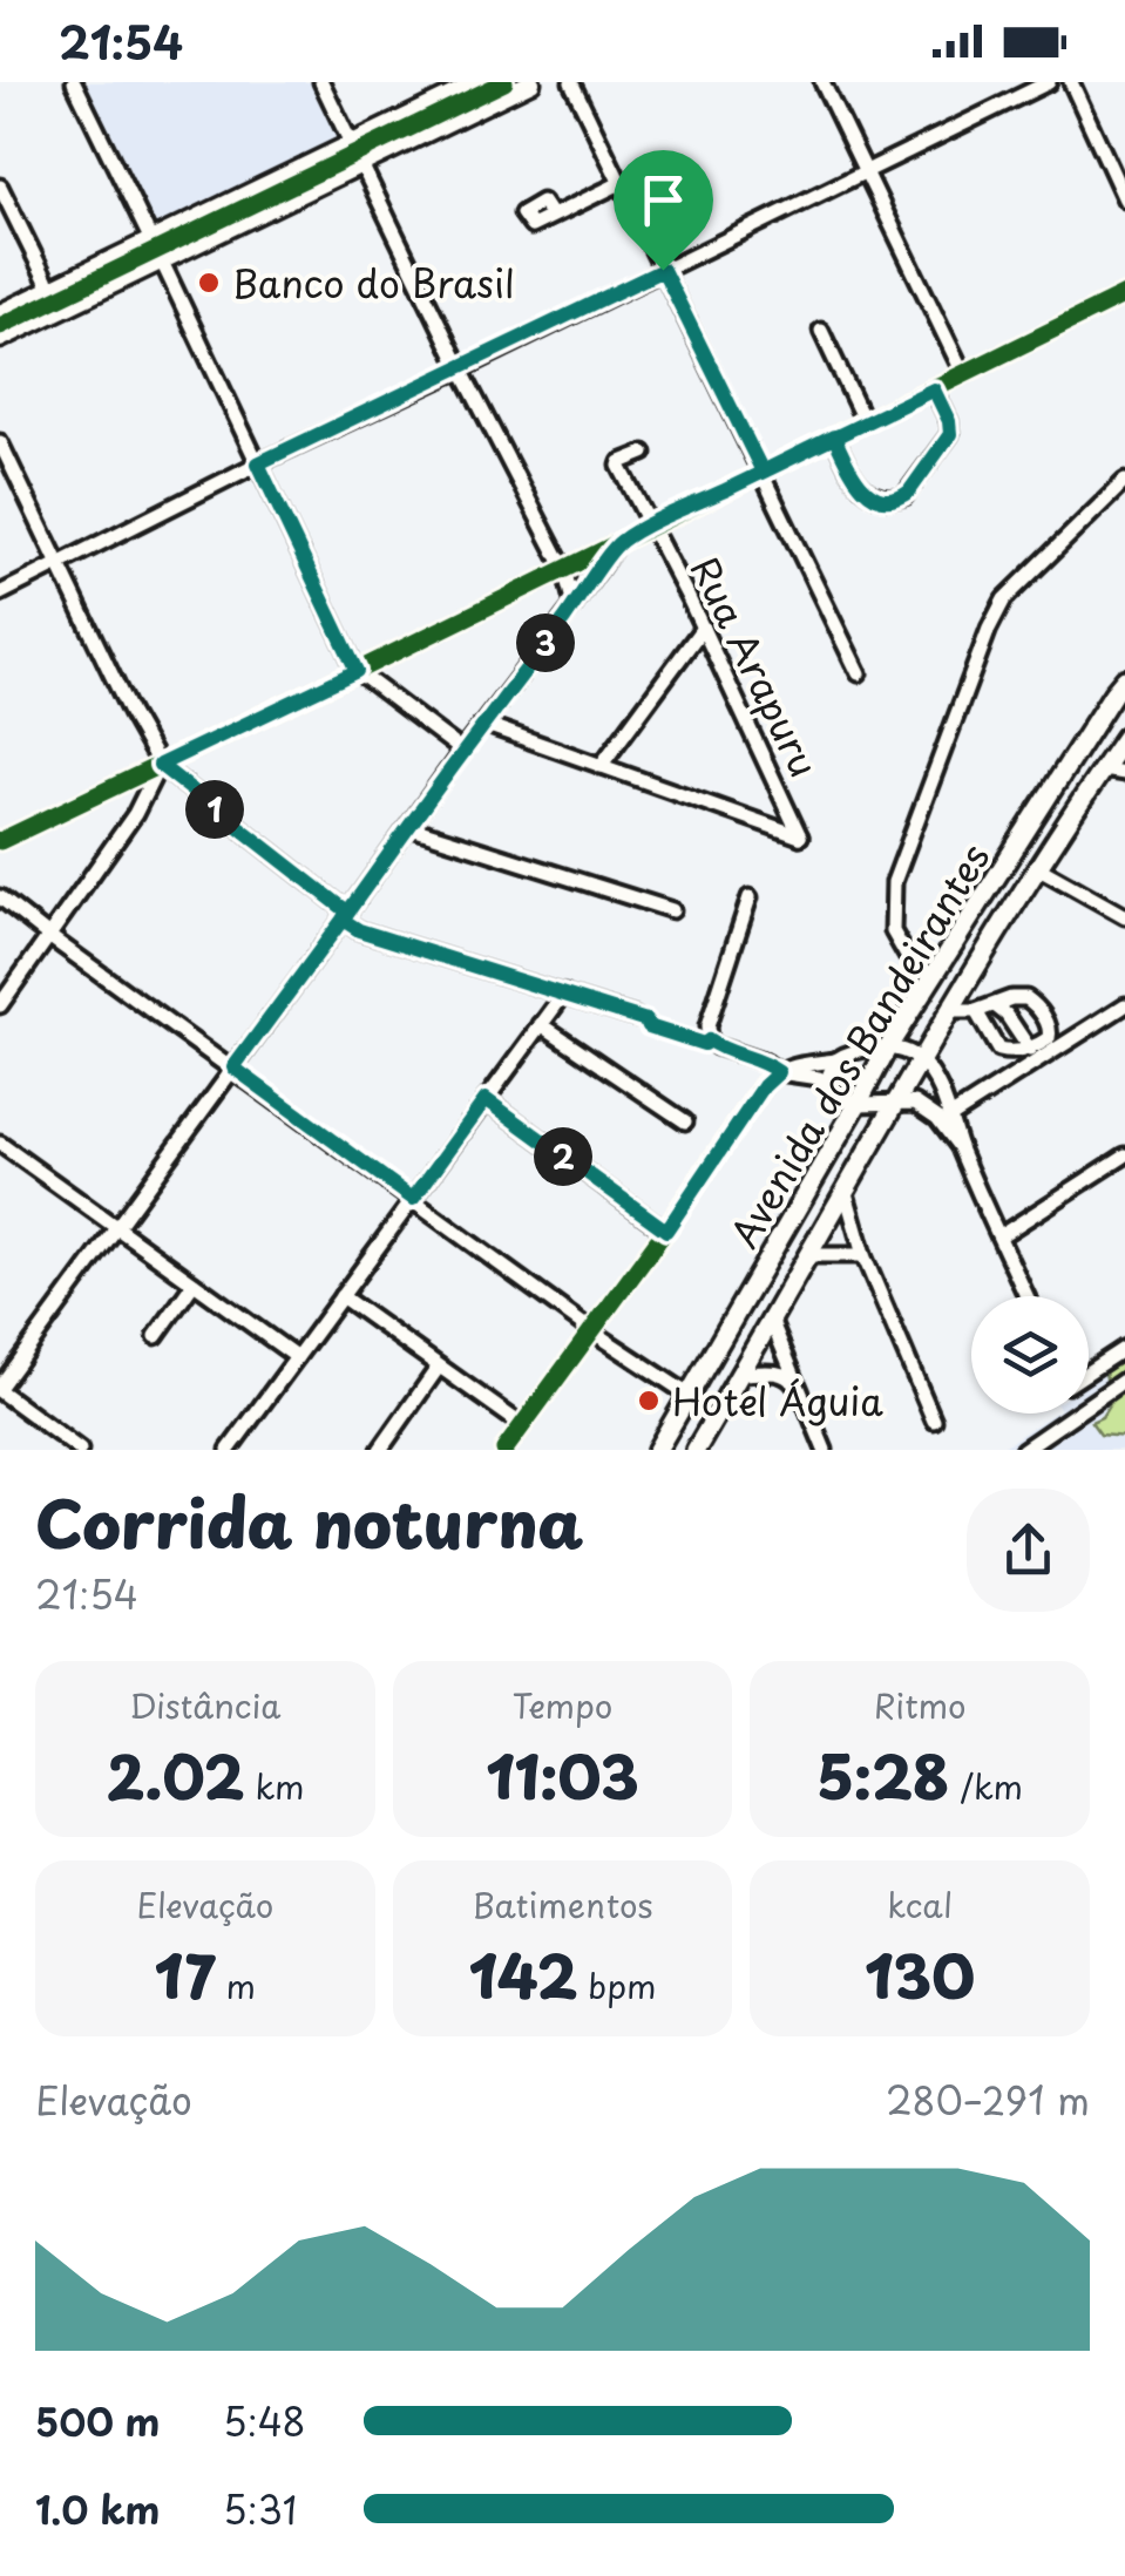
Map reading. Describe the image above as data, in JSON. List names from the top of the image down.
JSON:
{
  "streets": {
    "highway": ["Avenida dos Bandeirantes"],
    "street": ["Rua Arapuru"]
  },
  "places": ["Banco do Brasil", "Hotel Águia"],
  "page": {
    "status": "21:54",
    "pins": ["3", "1", "2"],
    "heading": ["Corrida noturna", "21:54"],
    "stats": [
      ["Distância", "2.02 km"],
      ["Tempo", "11:03"],
      ["Ritmo", "5:28 /km"],
      ["Elevação", "17 m"],
      ["Batimentos", "142 bpm"],
      ["kcal", "130"]
    ],
    "chart": ["Elevação", "280–291 m"],
    "list": [
      {
        "name": "500 m",
        "note": "5:48"
      },
      {
        "name": "1.0 km",
        "note": "5:31"
      }
    ]
  }
}
